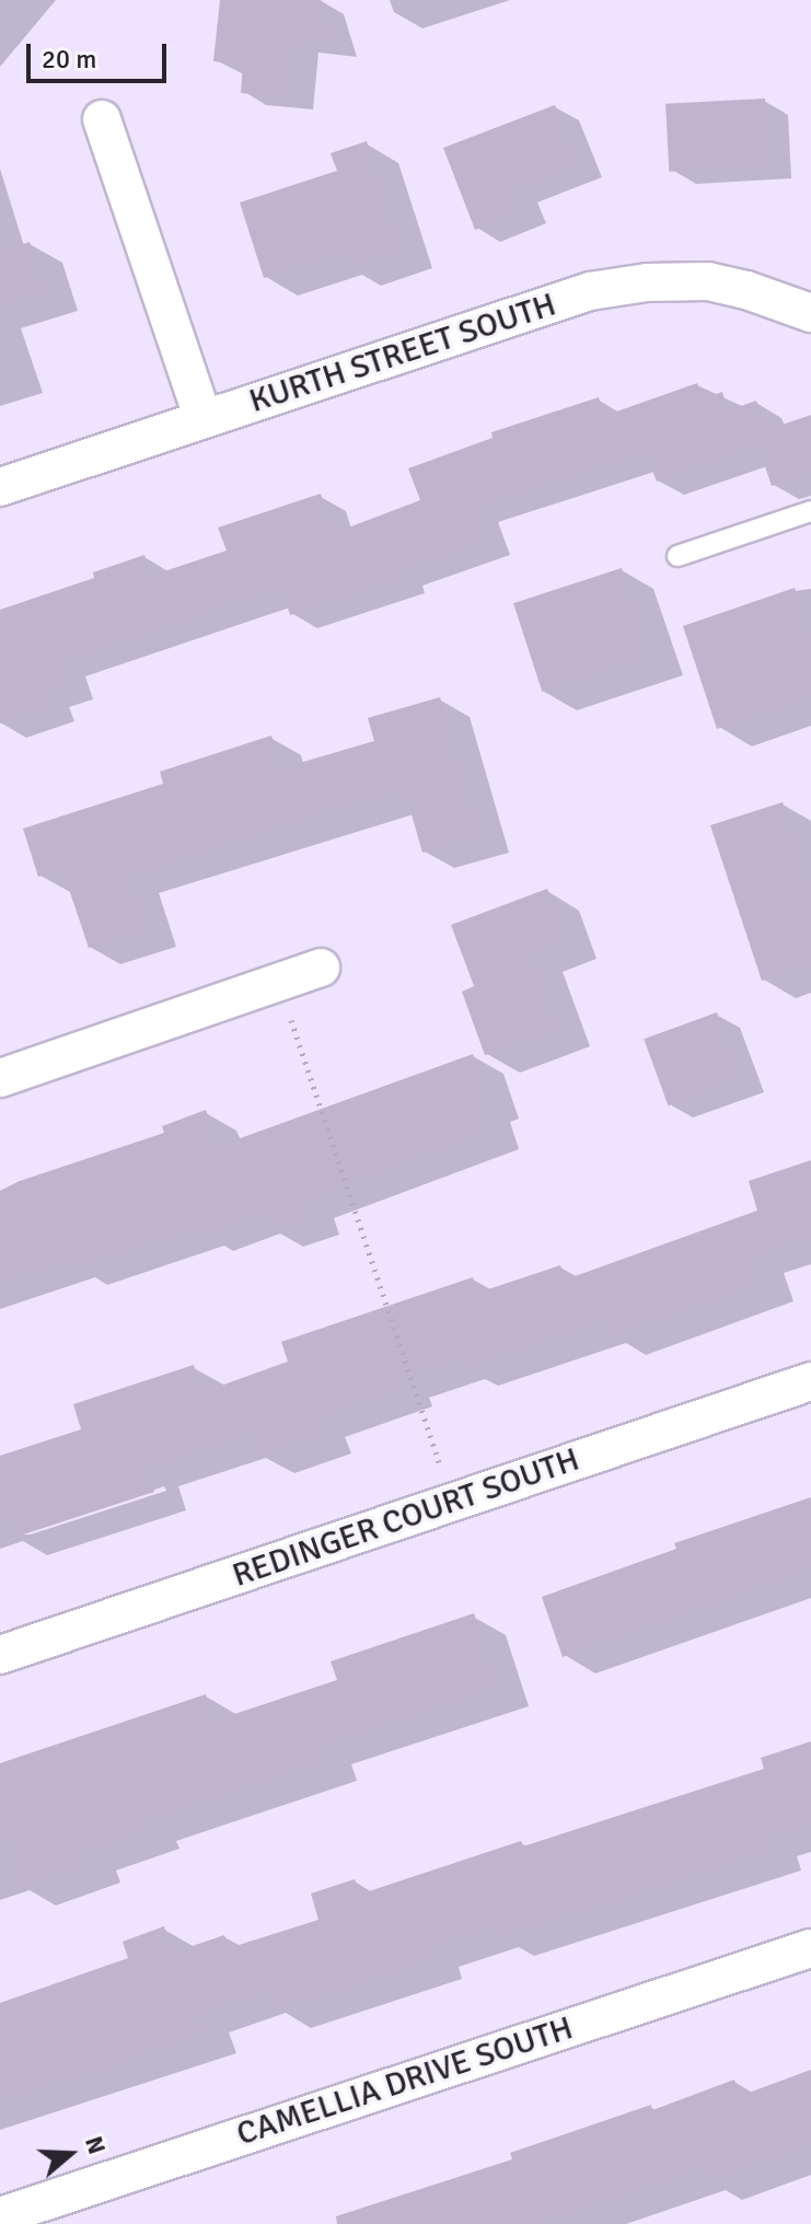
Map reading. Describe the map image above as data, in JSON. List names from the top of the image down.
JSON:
{
  "streets": {
    "street": ["KURTH STREET SOUTH", "REDINGER COURT SOUTH", "CAMELLIA DRIVE SOUTH"]
  },
  "scale_bar": "20 m",
  "north": "right"
}
